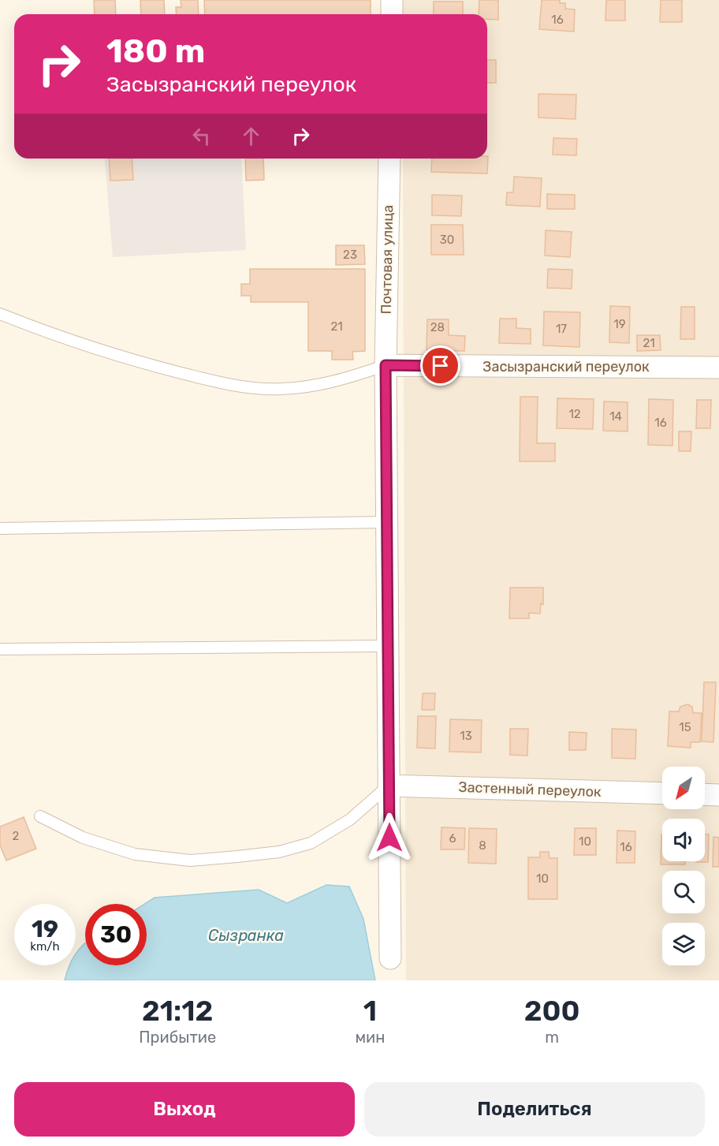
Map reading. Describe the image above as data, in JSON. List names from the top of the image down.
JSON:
{
  "streets": {
    "street": ["Почтовая улица", "Засызранский переулок", "Застенный переулок"]
  },
  "crossings": [
    ["Почтовая улица", "Засызранский переулок"],
    ["Почтовая улица", "Застенный переулок"]
  ],
  "water": ["Сызранка"],
  "house_numbers": [
    "16",
    "30",
    "23",
    "19",
    "21",
    "28",
    "17",
    "21",
    "12",
    "14",
    "16",
    "15",
    "13",
    "2",
    "6",
    "10",
    "8",
    "16",
    "10"
  ],
  "north": "bottom left",
  "page": {
    "turn": ["180 m", "Засызранский переулок"],
    "speed": "19 km/h",
    "limit": "30",
    "eta": [
      "21:12",
      "Прибытие",
      "1",
      "мин",
      "200",
      "m"
    ],
    "buttons": ["Выход", "Поделиться"]
  }
}
